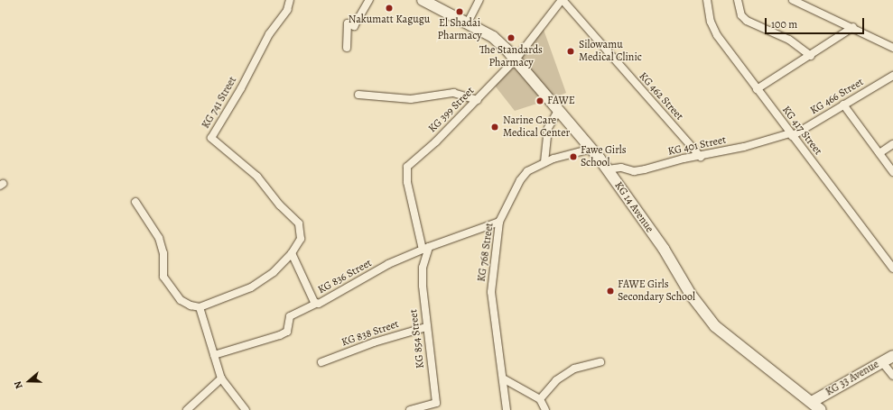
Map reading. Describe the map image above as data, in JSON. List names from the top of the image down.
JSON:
{
  "streets": {
    "main road": ["KG 14 Avenue", "KG 33 Avenue"],
    "street": [
      "KG 462 Street",
      "KG 466 Street",
      "KG 741 Street",
      "KG 399 Street",
      "KG 417 Street",
      "KG 401 Street",
      "KG 768 Street",
      "KG 836 Street",
      "KG 838 Street",
      "KG 854 Street"
    ]
  },
  "crossings": [
    ["KG 462 Street", "KG 399 Street"],
    ["KG 462 Street", "KG 401 Street"],
    ["KG 466 Street", "KG 417 Street"],
    ["KG 466 Street", "KG 401 Street"],
    ["KG 741 Street", "KG 836 Street"],
    ["KG 399 Street", "KG 14 Avenue"],
    ["KG 399 Street", "KG 836 Street"],
    ["KG 399 Street", "KG 854 Street"],
    ["KG 417 Street", "KG 401 Street"],
    ["KG 401 Street", "KG 14 Avenue"],
    ["KG 14 Avenue", "KG 768 Street"],
    ["KG 14 Avenue", "KG 33 Avenue"],
    ["KG 768 Street", "KG 836 Street"],
    ["KG 836 Street", "KG 854 Street"],
    ["KG 838 Street", "KG 854 Street"]
  ],
  "places": [
    "Nakumatt Kagugu",
    "El Shadai Pharmacy",
    "The Standards Pharmacy",
    "Silowamu Medical Clinic",
    "FAWE",
    "Narine Care Medical Center",
    "Fawe Girls School",
    "FAWE Girls Secondary School"
  ],
  "scale_bar": "100 m",
  "north": "left"
}
